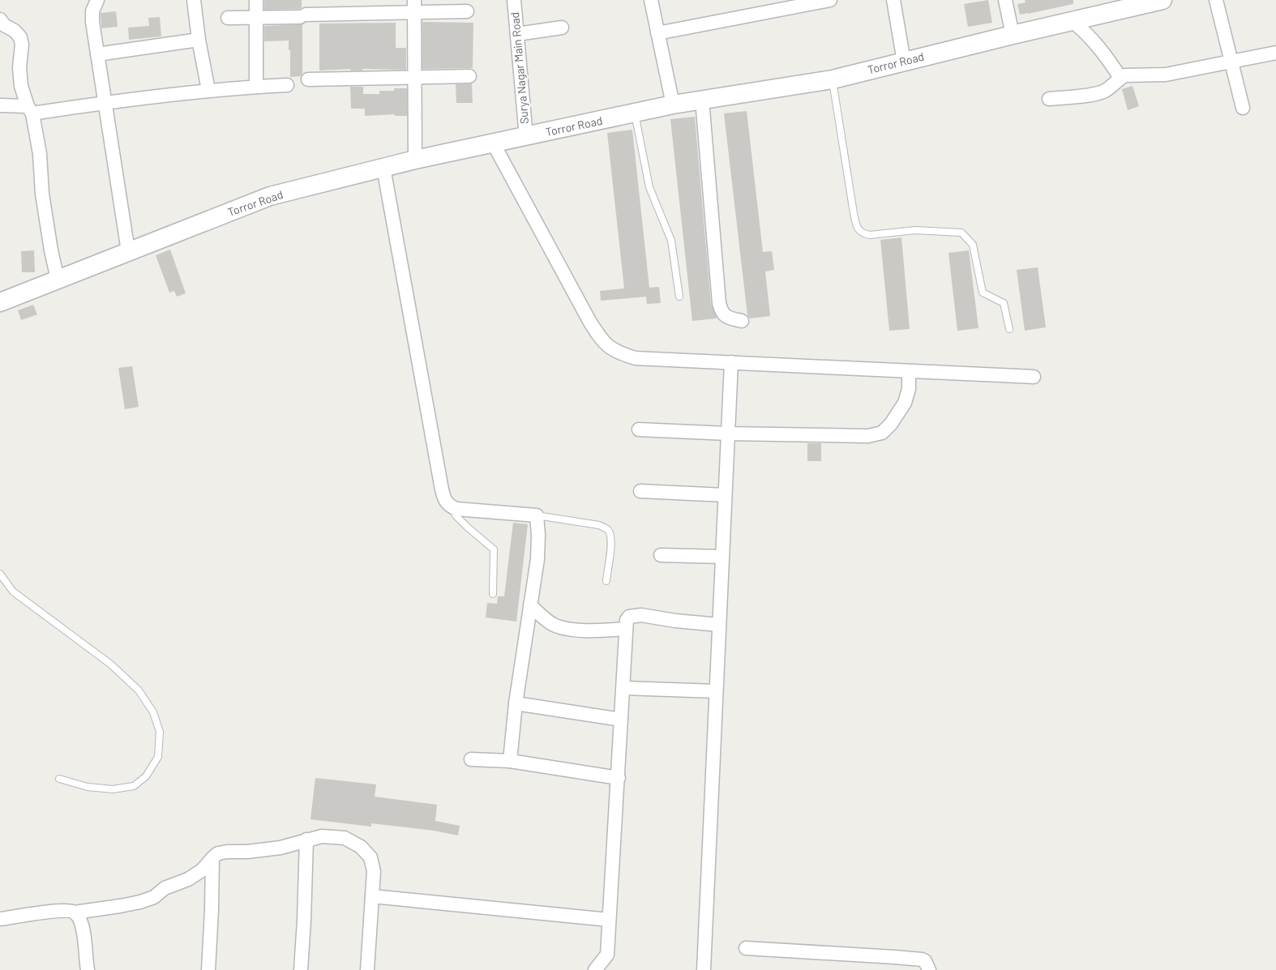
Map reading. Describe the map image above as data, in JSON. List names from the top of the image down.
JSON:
{
  "streets": {
    "street": ["Torror Road", "Surya Nagar Main Road"]
  },
  "crossings": [
    ["Torror Road", "Surya Nagar Main Road"]
  ]
}
